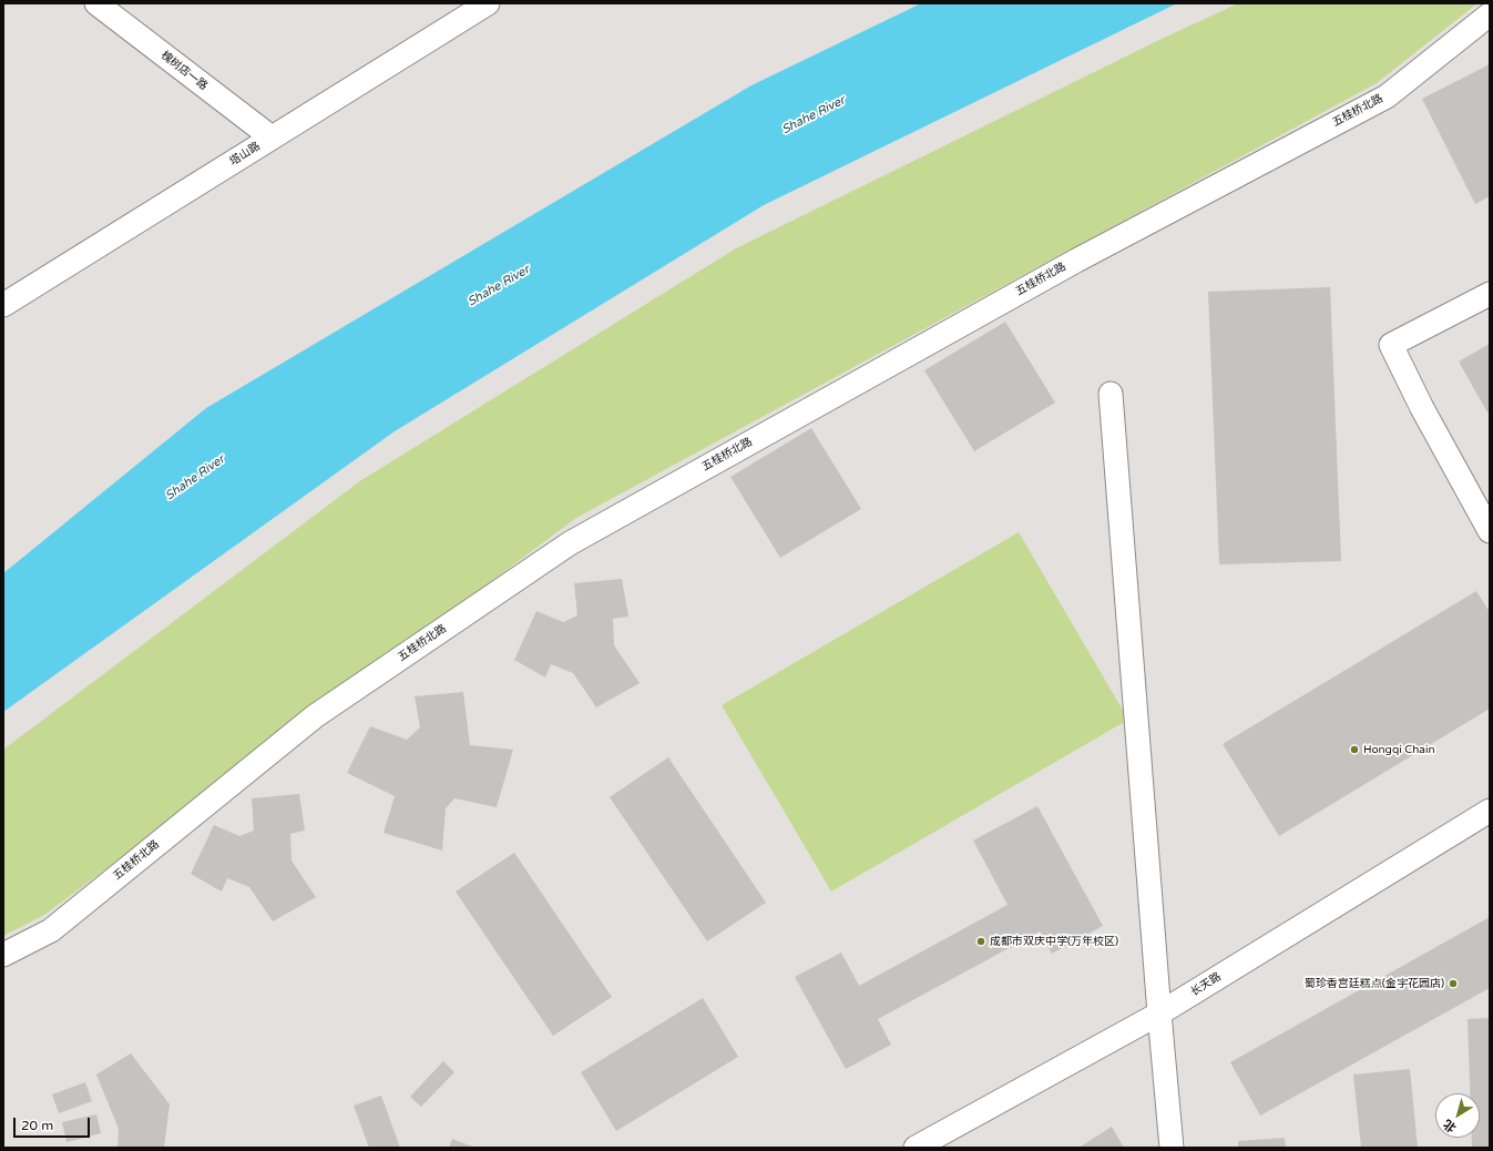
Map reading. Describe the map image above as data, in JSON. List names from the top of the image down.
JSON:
{
  "streets": {
    "street": [
      "槐树店一路",
      "五桂桥北路",
      "塔山路",
      "长天路"
    ]
  },
  "crossings": [
    ["槐树店一路", "塔山路"]
  ],
  "water": ["Shahe River"],
  "places": ["Hongqi Chain", "成都市双庆中学(万年校区)", "蜀珍香宫廷糕点(金宇花园店)"],
  "scale_bar": "20 m",
  "north": "bottom left"
}
